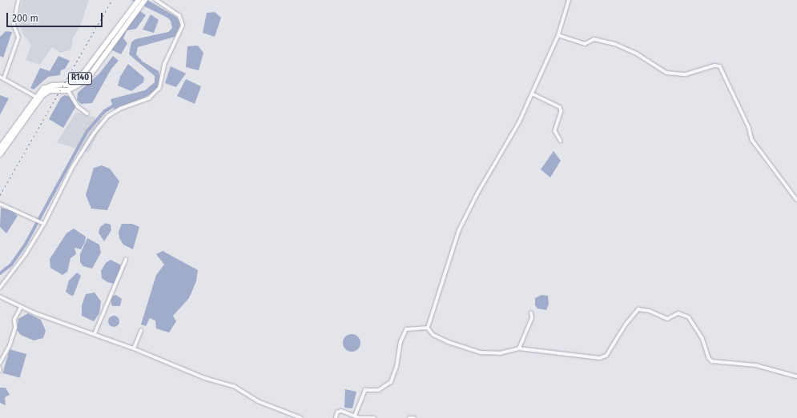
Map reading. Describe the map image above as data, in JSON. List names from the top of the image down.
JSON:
{
  "streets": {
    "main road": ["R140"]
  },
  "scale_bar": "200 m"
}
